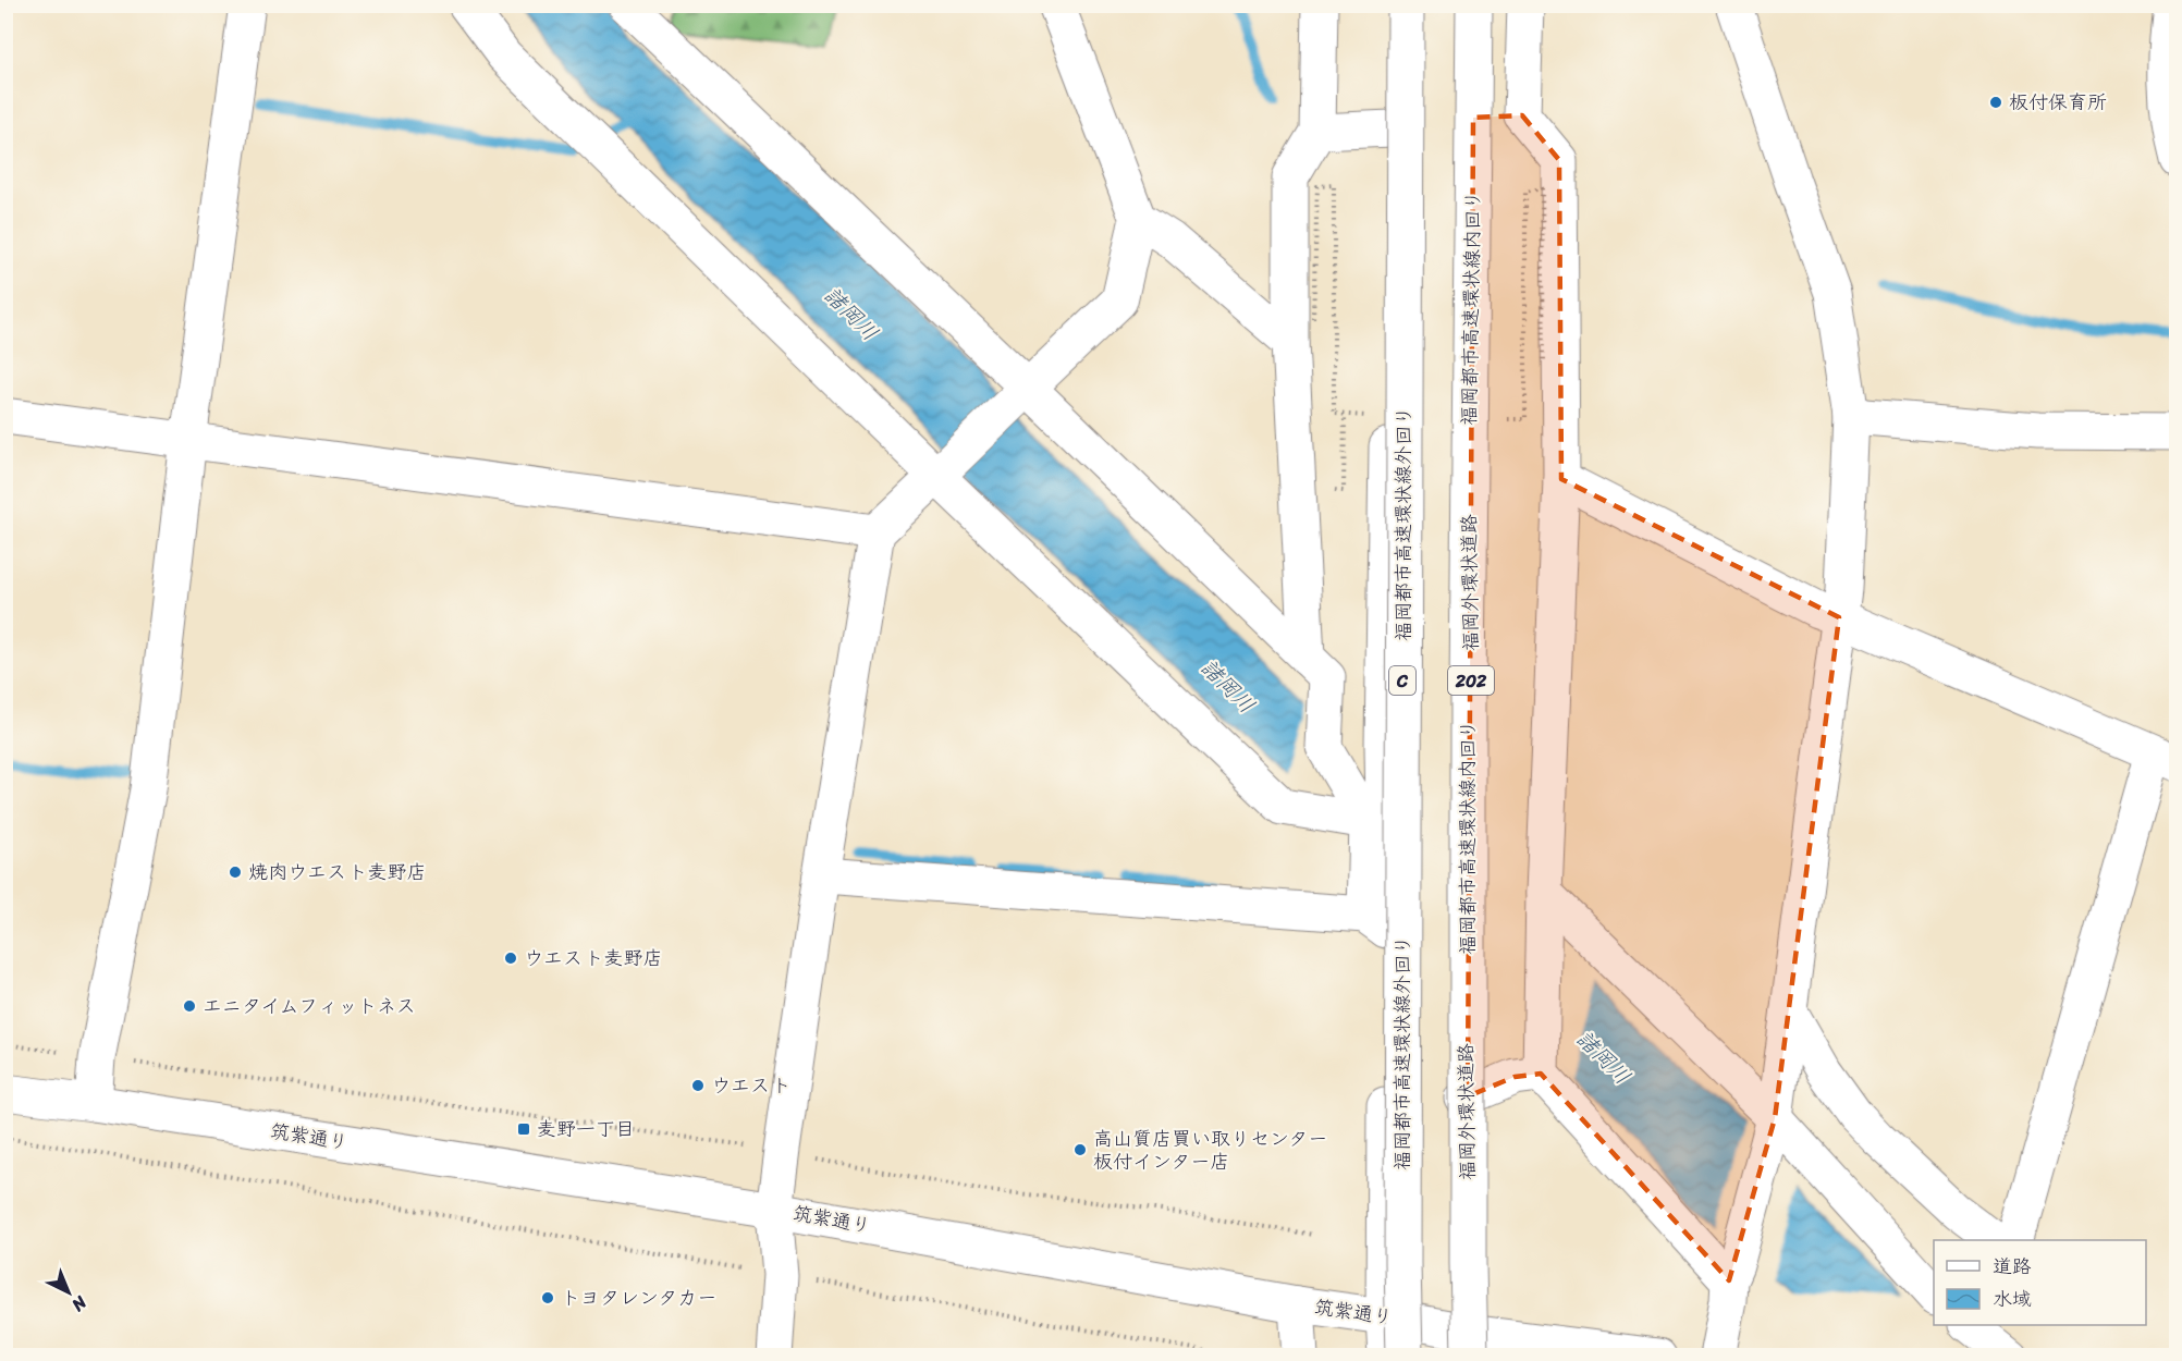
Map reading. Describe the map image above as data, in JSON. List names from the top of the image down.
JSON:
{
  "streets": {
    "main road": [
      "福岡都市高速環状線内回り",
      "福岡都市高速環状線外回り",
      "福岡外環状道路",
      "C",
      "202",
      "筑紫通り"
    ]
  },
  "crossings": [
    ["福岡都市高速環状線内回り", "福岡外環状道路"],
    ["福岡都市高速環状線内回り", "筑紫通り"],
    ["福岡外環状道路", "筑紫通り"]
  ],
  "water": ["諸岡川"],
  "places": {
    "other": [
      "板付保育所",
      "焼肉ウエスト麦野店",
      "ウエスト麦野店",
      "エニタイムフィットネス",
      "ウエスト",
      "高山質店買い取りセンター 板付インター店",
      "トヨタレンタカー"
    ],
    "transit": ["麦野一丁目"]
  },
  "legend": ["道路", "水域"],
  "north": "bottom right"
}
